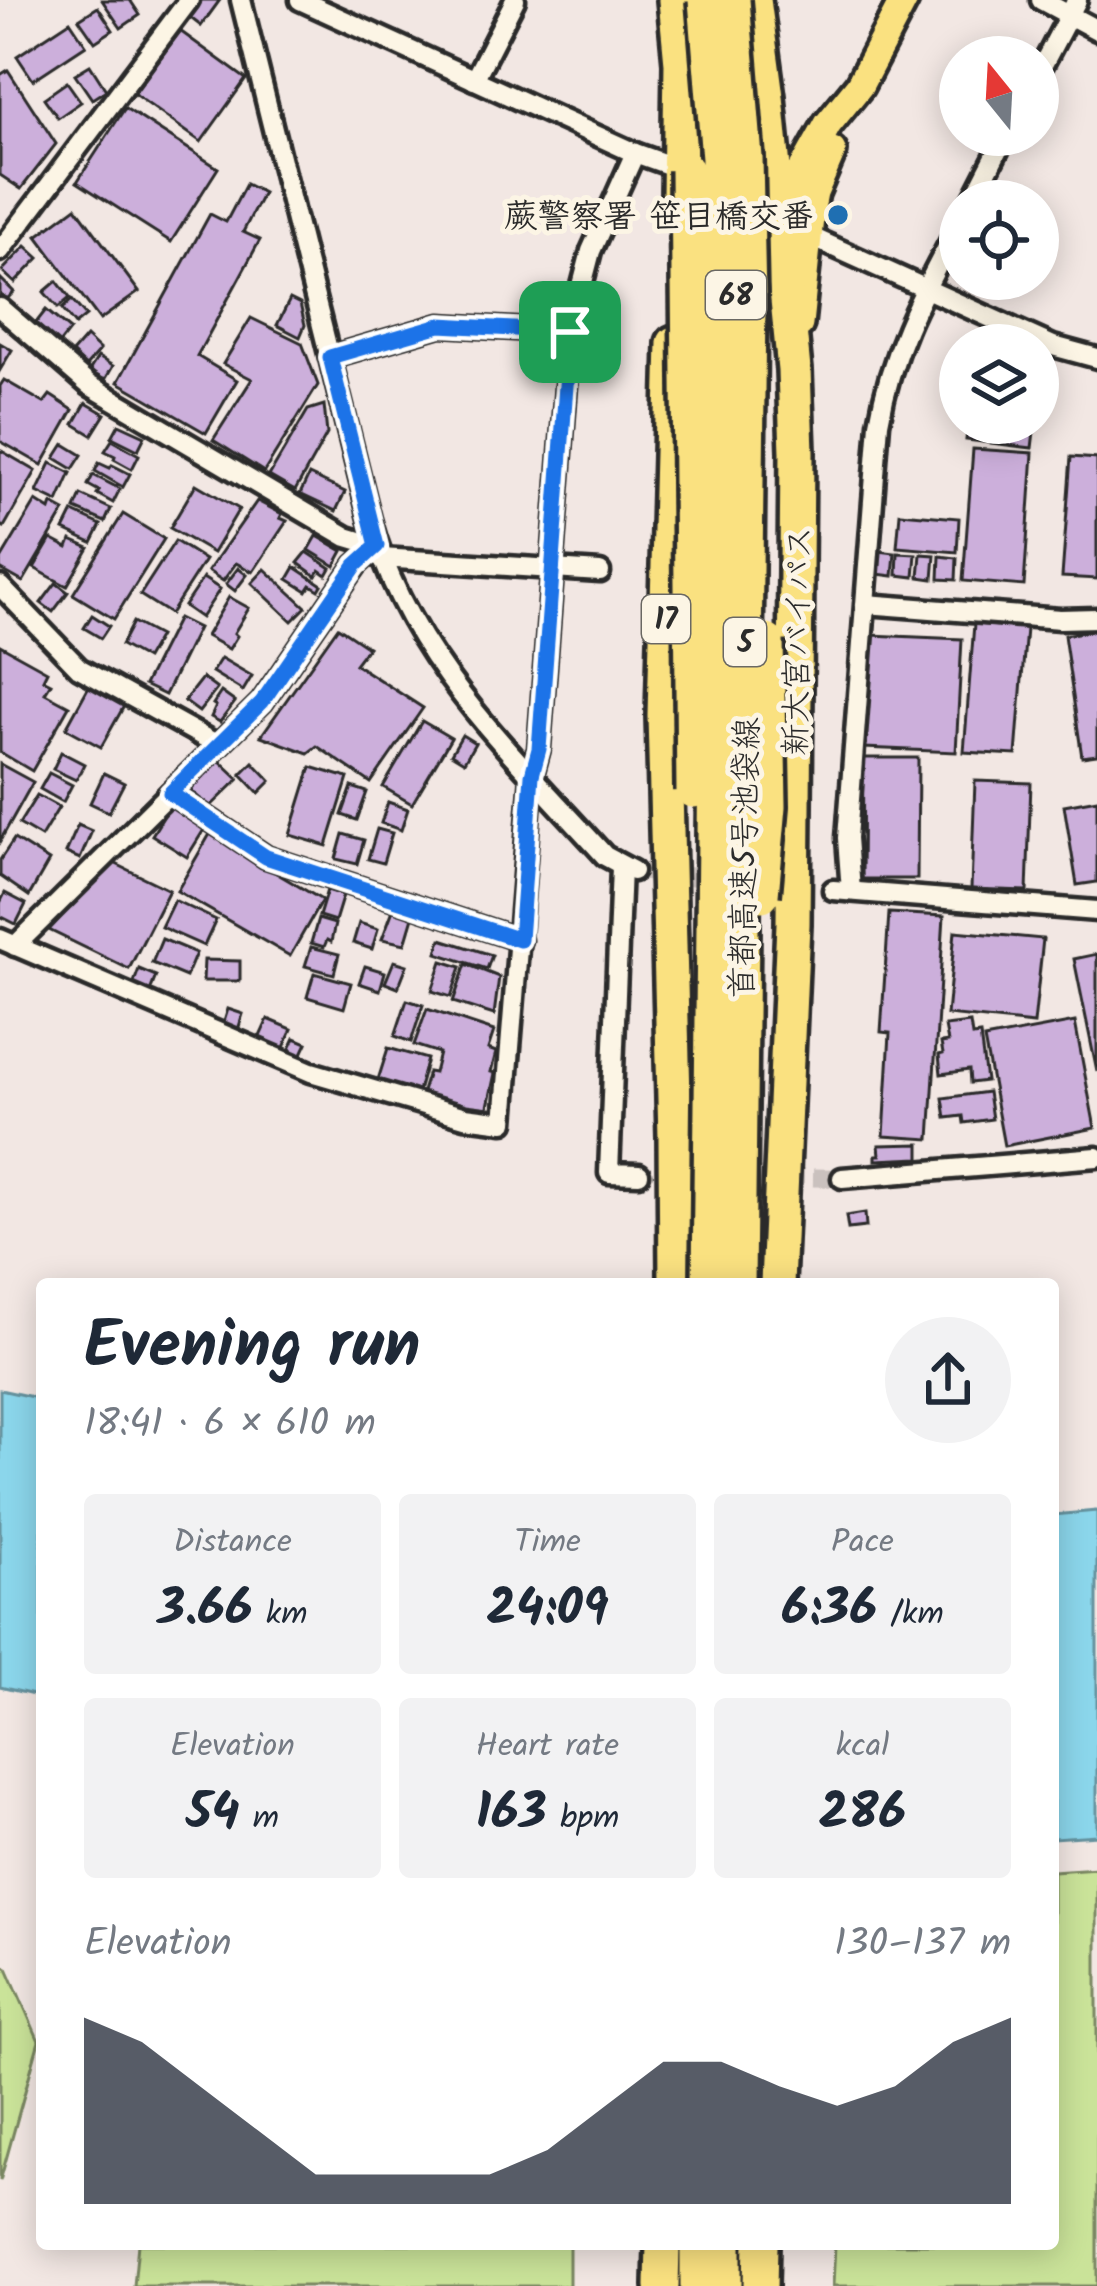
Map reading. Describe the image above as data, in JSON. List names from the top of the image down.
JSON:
{
  "streets": {
    "highway": [
      "17",
      "新大宮バイパス",
      "5",
      "首都高速5号池袋線"
    ],
    "main road": ["68"]
  },
  "crossings": [
    ["68", "17"],
    ["68", "新大宮バイパス"]
  ],
  "places": ["蕨警察署 笹目橋交番"],
  "north": "top",
  "page": {
    "heading": ["Evening run", "18:41 · 6 × 610 m"],
    "stats": [
      ["Distance", "3.66 km"],
      ["Time", "24:09"],
      ["Pace", "6:36 /km"],
      ["Elevation", "54 m"],
      ["Heart rate", "163 bpm"],
      ["kcal", "286"]
    ],
    "chart": ["Elevation", "130–137 m"]
  }
}
